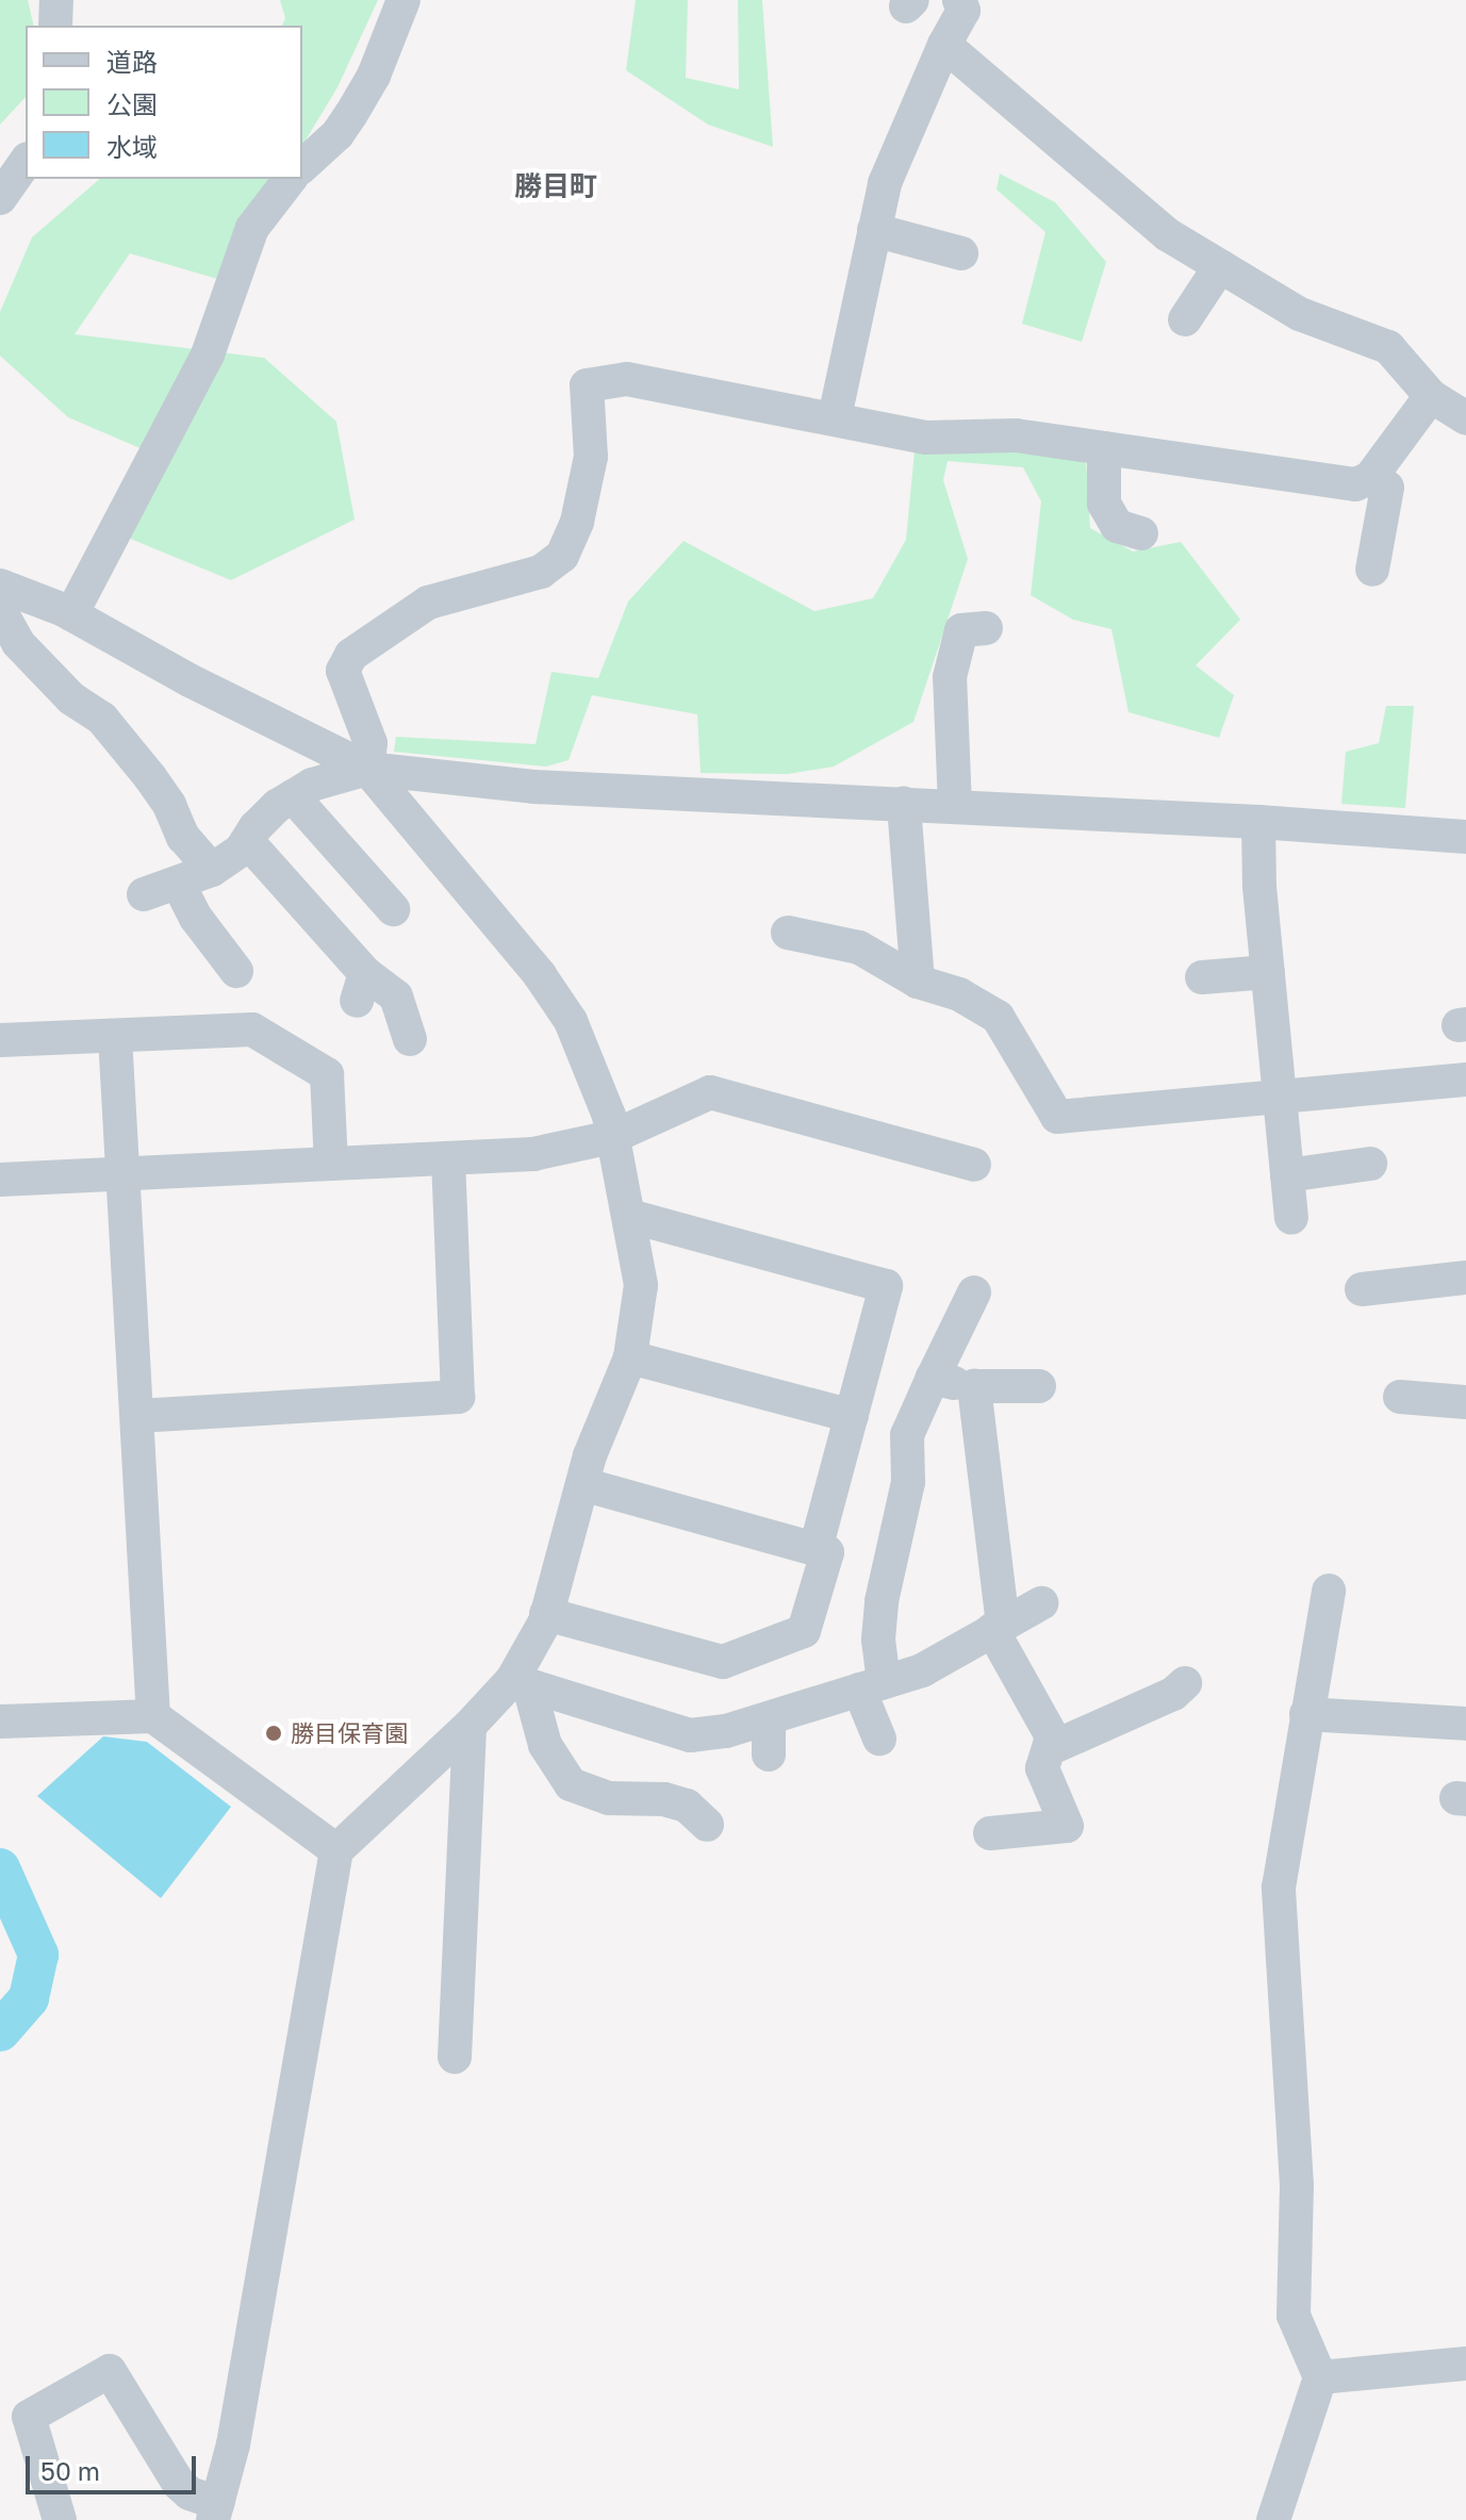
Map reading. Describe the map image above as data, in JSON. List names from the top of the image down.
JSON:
{
  "districts": ["勝目町"],
  "places": ["勝目保育園"],
  "legend": ["道路", "公園", "水域"],
  "scale_bar": "50 m"
}
